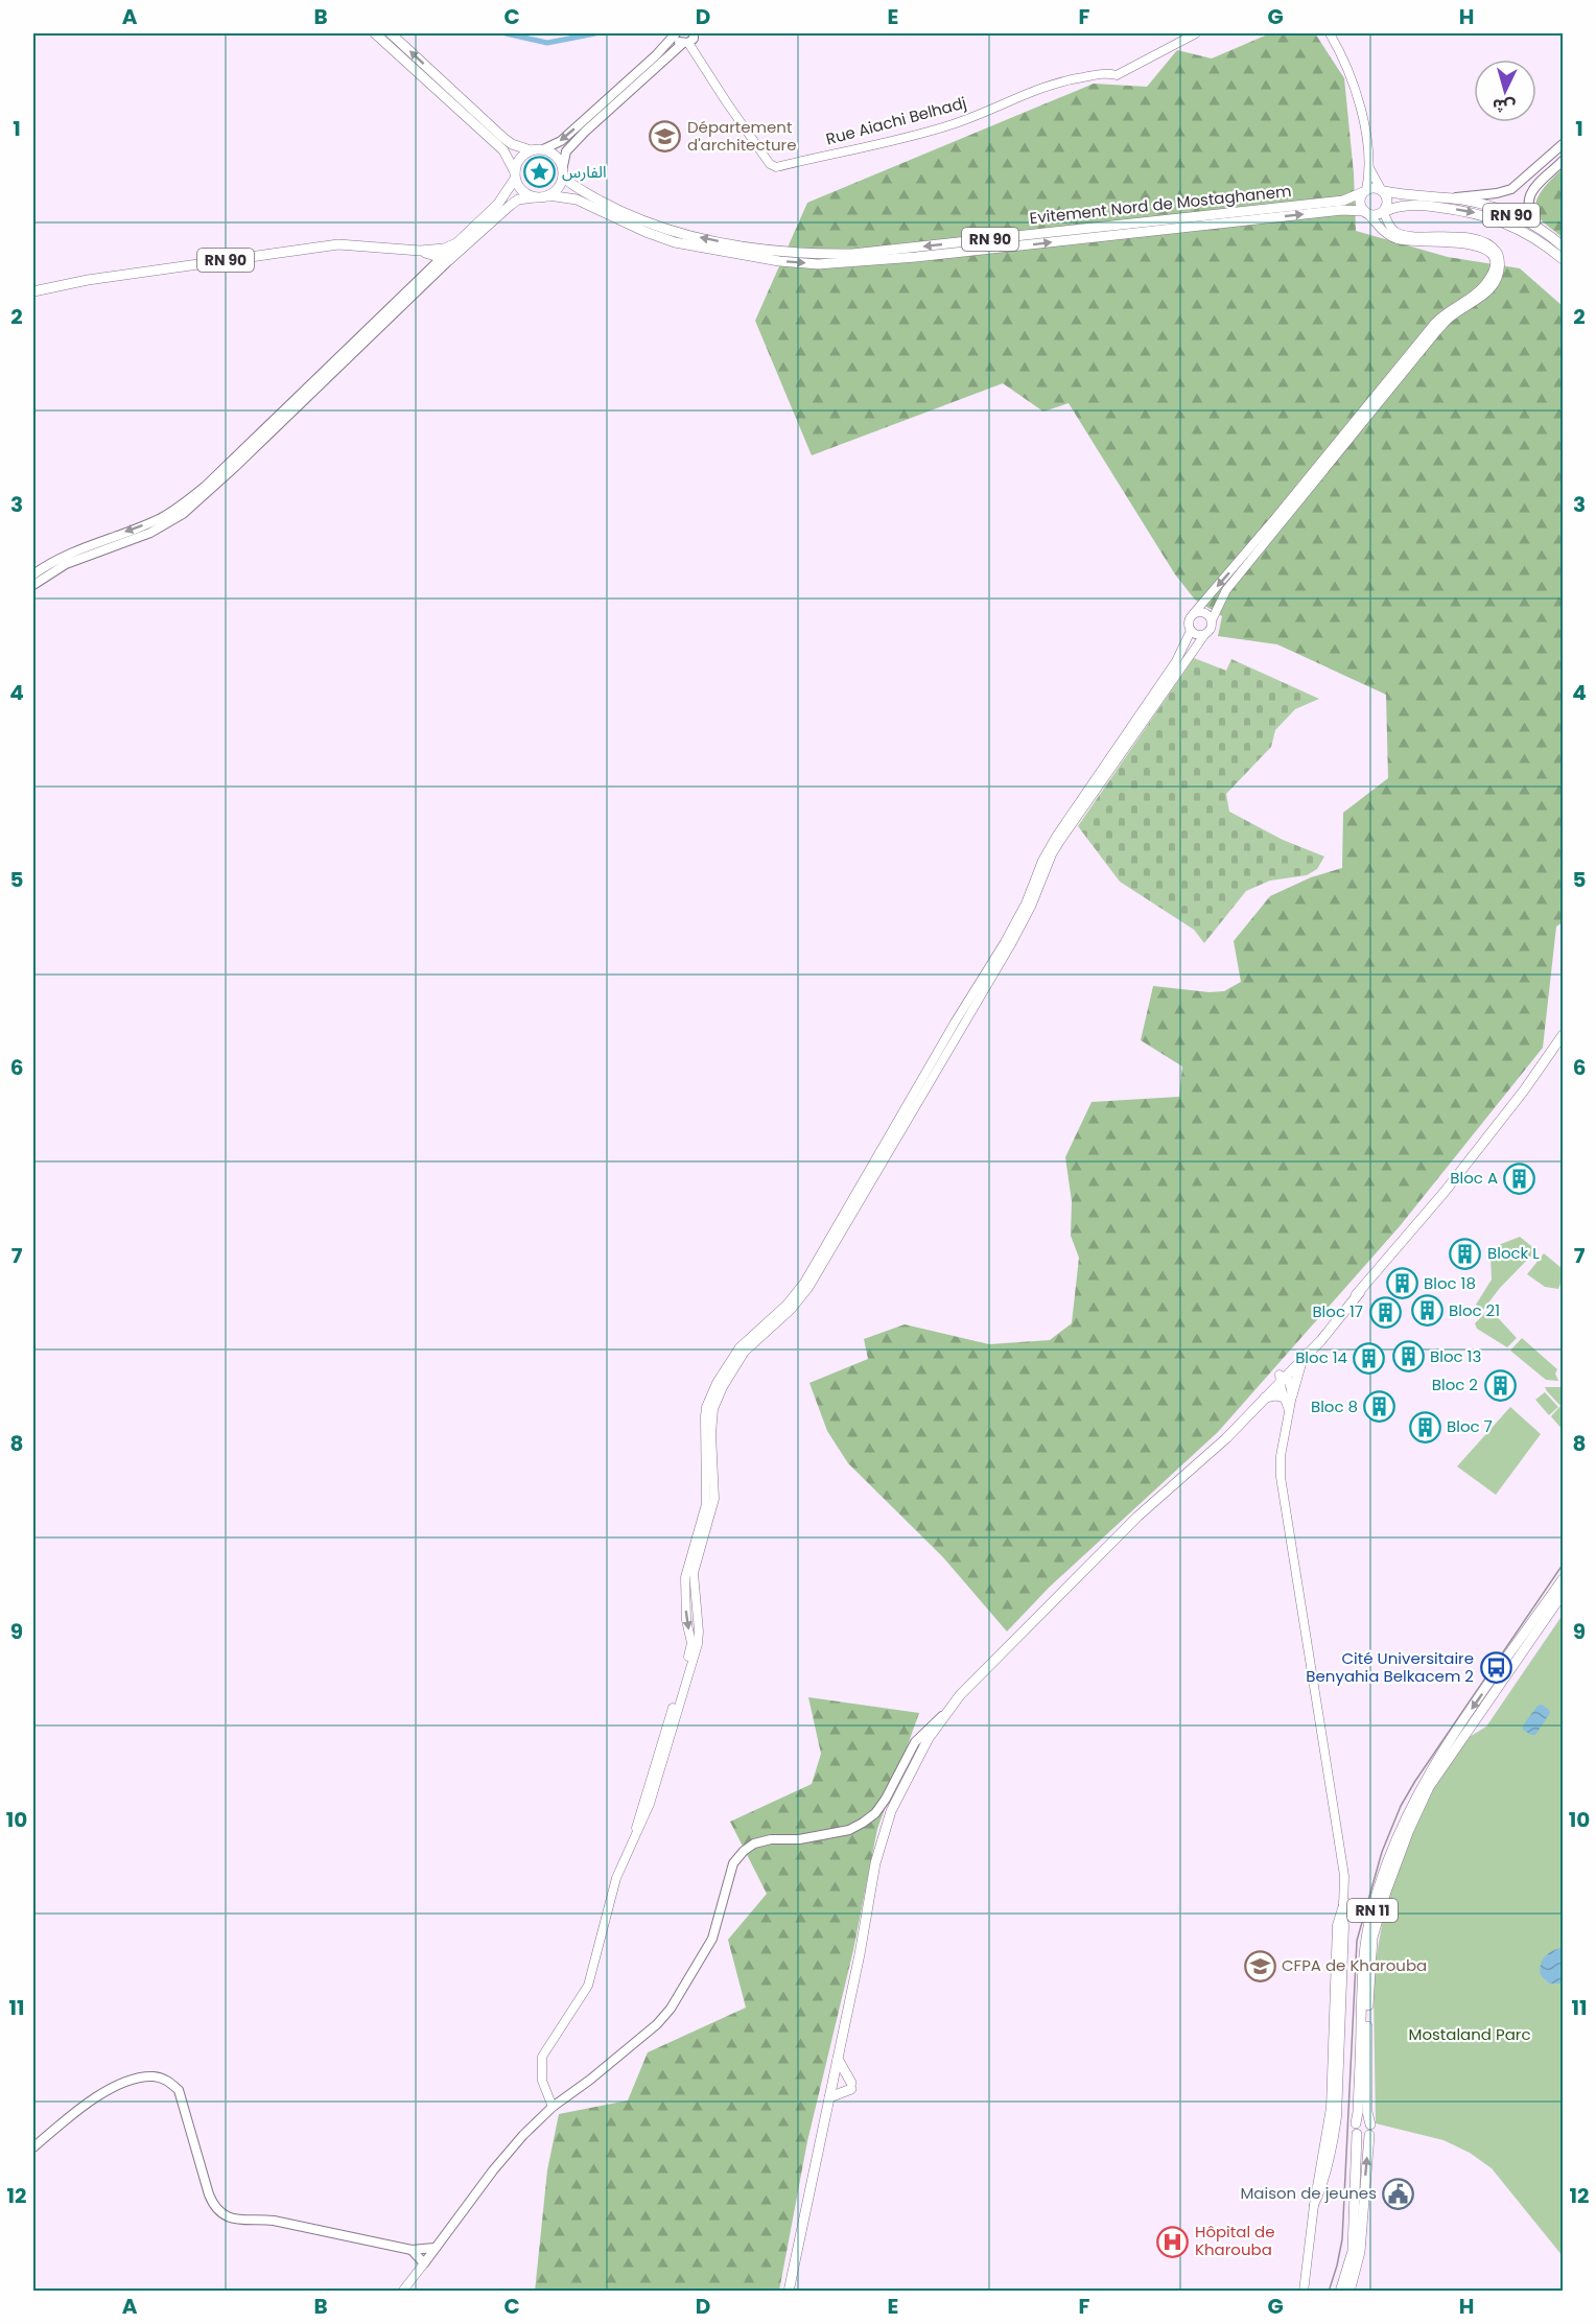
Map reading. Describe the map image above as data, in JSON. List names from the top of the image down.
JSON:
{
  "streets": {
    "main road": ["Evitement Nord de Mostaghanem", "RN 90", "RN 11"],
    "street": ["Rue Aiachi Belhadj"]
  },
  "crossings": [
    ["Evitement Nord de Mostaghanem", "RN 90"]
  ],
  "parks": ["Mostaland Parc"],
  "places": {
    "school or university": ["Département d'architecture", "CFPA de Kharouba"],
    "place": ["الفارس"],
    "building": [
      "Bloc A",
      "Block L",
      "Bloc 18",
      "Bloc 21",
      "Bloc 17",
      "Bloc 13",
      "Bloc 14",
      "Bloc 2",
      "Bloc 8",
      "Bloc 7"
    ],
    "bus stop": ["Cité Universitaire Benyahia Belkacem 2"],
    "public building": ["Maison de jeunes"],
    "hospital": ["Hôpital de Kharouba"]
  },
  "north": "bottom",
  "grid": {
    "columns": [
      "A",
      "B",
      "C",
      "D",
      "E",
      "F",
      "G",
      "H"
    ],
    "rows": [
      "1",
      "2",
      "3",
      "4",
      "5",
      "6",
      "7",
      "8",
      "9",
      "10",
      "11",
      "12"
    ]
  }
}
